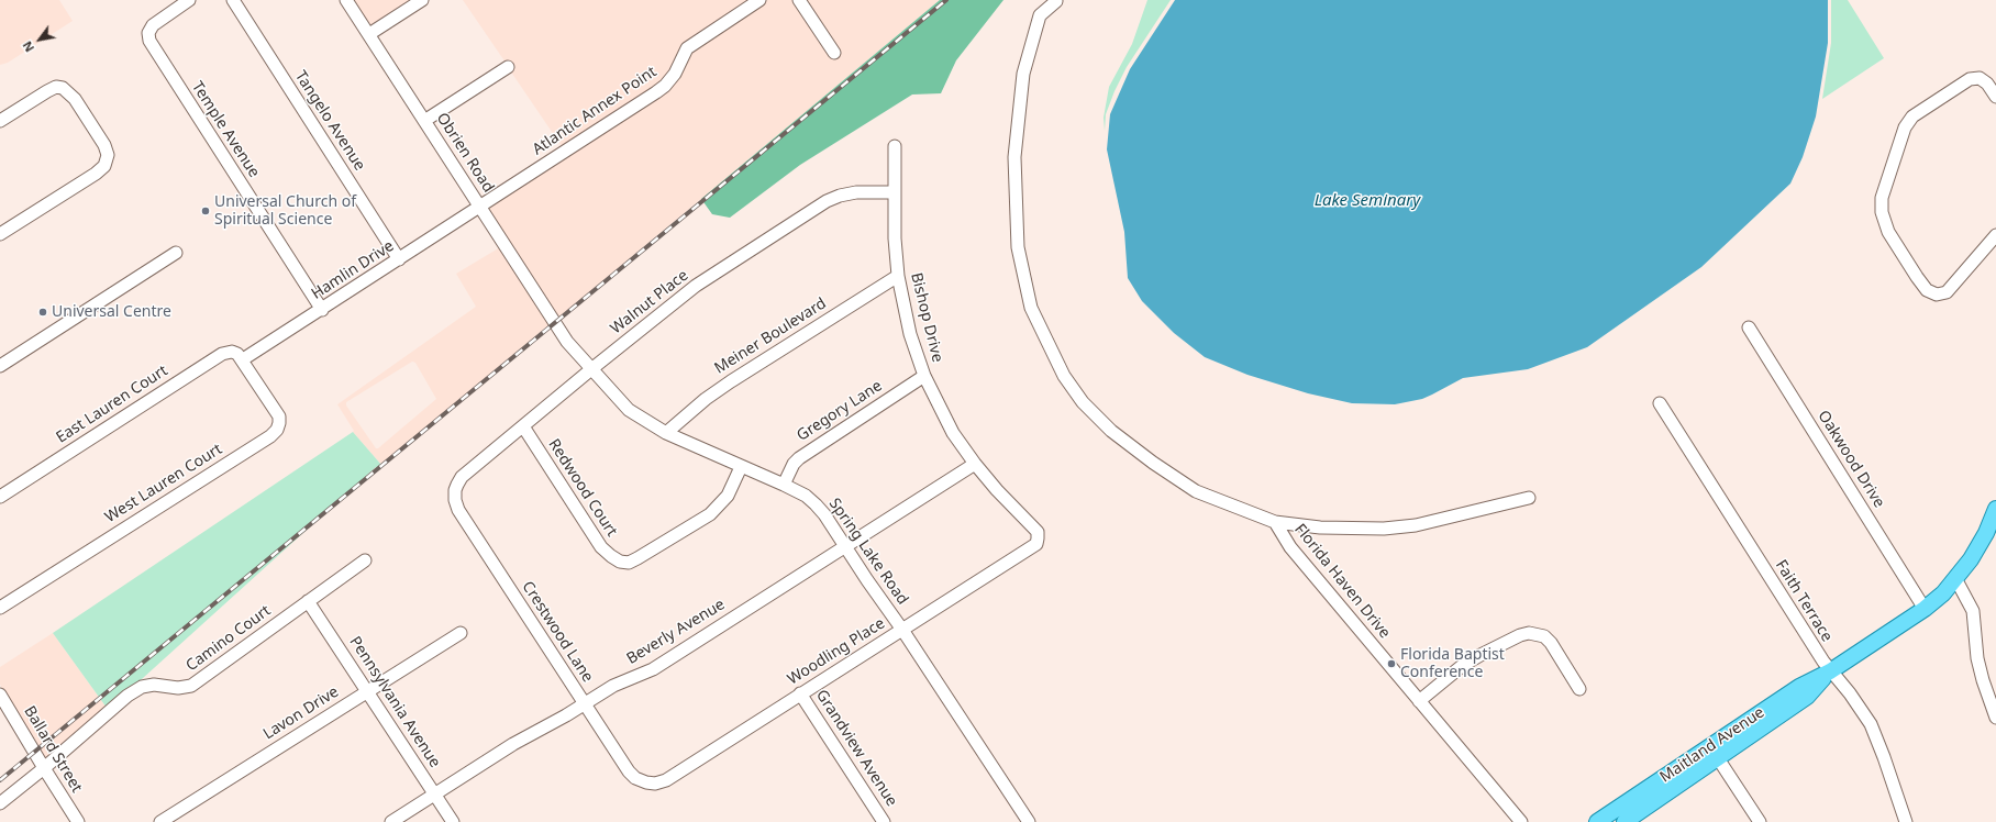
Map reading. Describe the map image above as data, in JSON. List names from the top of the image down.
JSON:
{
  "streets": {
    "main road": ["Maitland Avenue"],
    "street": [
      "Atlantic Annex Point",
      "Tangelo Avenue",
      "Temple Avenue",
      "Obrien Road",
      "Hamlin Drive",
      "Walnut Place",
      "Bishop Drive",
      "Meiner Boulevard",
      "East Lauren Court",
      "Gregory Lane",
      "Oakwood Drive",
      "West Lauren Court",
      "Redwood Court",
      "Spring Lake Road",
      "Florida Haven Drive",
      "Faith Terrace",
      "Crestwood Lane",
      "Beverly Avenue",
      "Camino Court",
      "Woodling Place",
      "Pennsylvania Avenue",
      "Lavon Drive",
      "Grandview Avenue",
      "Ballard Street"
    ]
  },
  "crossings": [
    ["Atlantic Annex Point", "Obrien Road"],
    ["Atlantic Annex Point", "Hamlin Drive"],
    ["Tangelo Avenue", "Hamlin Drive"],
    ["Temple Avenue", "Hamlin Drive"],
    ["Obrien Road", "Hamlin Drive"],
    ["Obrien Road", "Spring Lake Road"],
    ["Hamlin Drive", "East Lauren Court"],
    ["Hamlin Drive", "West Lauren Court"],
    ["Walnut Place", "Bishop Drive"],
    ["Walnut Place", "Redwood Court"],
    ["Walnut Place", "Spring Lake Road"],
    ["Walnut Place", "Crestwood Lane"],
    ["Bishop Drive", "Meiner Boulevard"],
    ["Bishop Drive", "Gregory Lane"],
    ["Bishop Drive", "Beverly Avenue"],
    ["Bishop Drive", "Woodling Place"],
    ["Meiner Boulevard", "Spring Lake Road"],
    ["East Lauren Court", "West Lauren Court"],
    ["Gregory Lane", "Spring Lake Road"],
    ["Oakwood Drive", "Maitland Avenue"],
    ["Redwood Court", "Spring Lake Road"],
    ["Spring Lake Road", "Beverly Avenue"],
    ["Spring Lake Road", "Woodling Place"],
    ["Faith Terrace", "Maitland Avenue"],
    ["Crestwood Lane", "Beverly Avenue"],
    ["Crestwood Lane", "Woodling Place"],
    ["Beverly Avenue", "Pennsylvania Avenue"],
    ["Camino Court", "Pennsylvania Avenue"],
    ["Camino Court", "Ballard Street"],
    ["Woodling Place", "Grandview Avenue"],
    ["Pennsylvania Avenue", "Lavon Drive"]
  ],
  "water": ["Lake Seminary"],
  "places": ["Universal Church of Spiritual Science", "Universal Centre", "Florida Baptist Conference"],
  "north": "bottom left"
}
